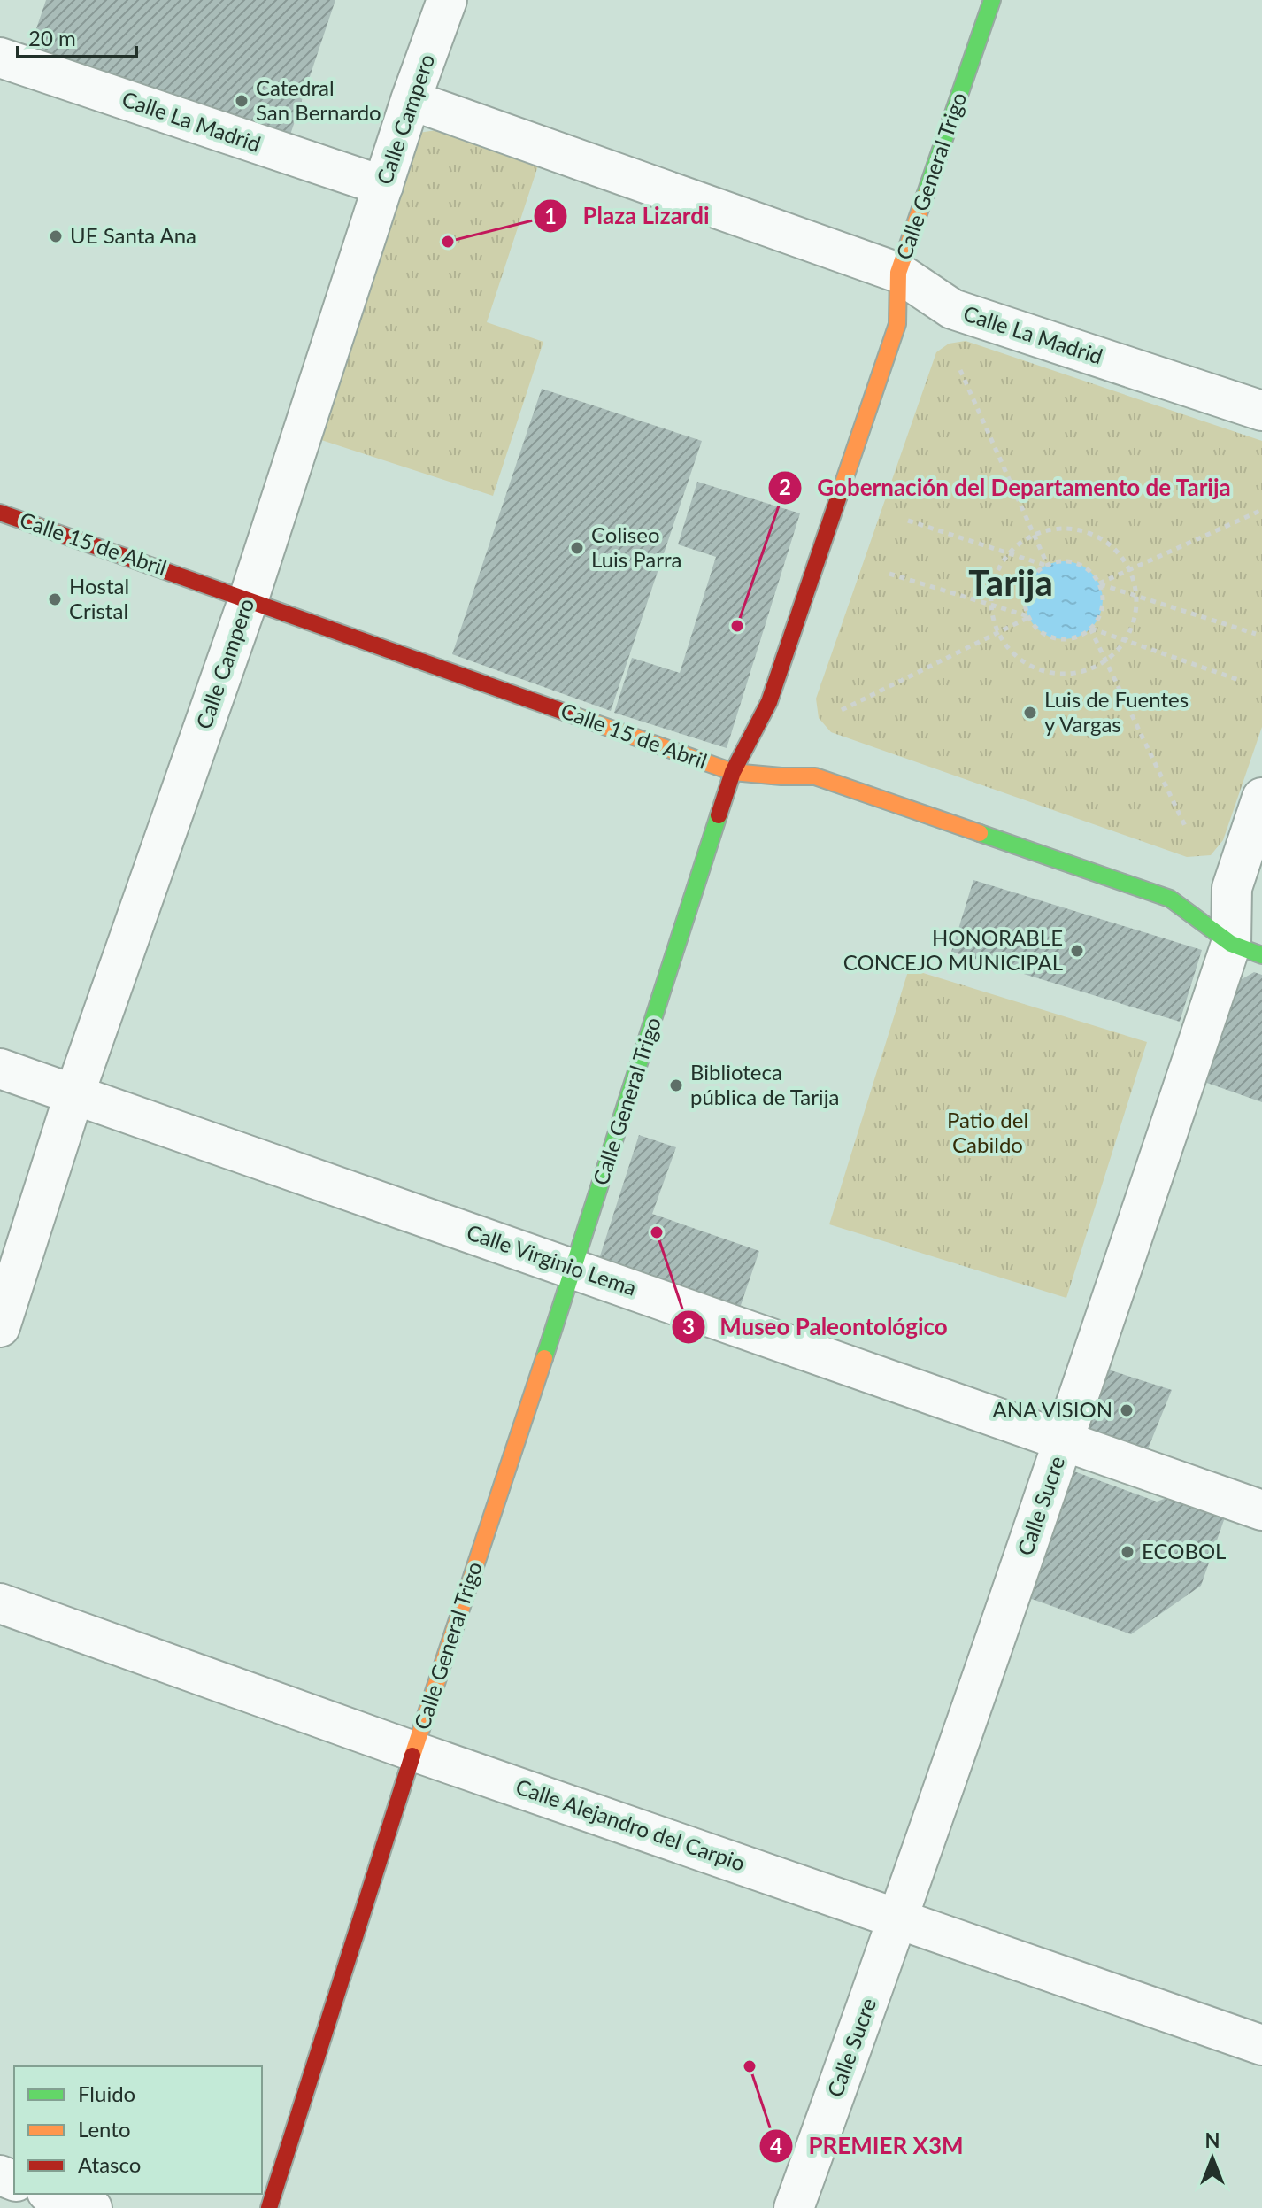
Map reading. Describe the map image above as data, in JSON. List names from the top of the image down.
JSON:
{
  "streets": {
    "main road": ["Calle General Trigo", "Calle 15 de Abril"],
    "street": [
      "Calle Campero",
      "Calle La Madrid",
      "Calle Virginio Lema",
      "Calle Sucre",
      "Calle Alejandro del Carpio"
    ]
  },
  "crossings": [
    ["Calle Campero", "Calle La Madrid"],
    ["Calle Campero", "Calle 15 de Abril"],
    ["Calle Campero", "Calle Virginio Lema"],
    ["Calle La Madrid", "Calle General Trigo"],
    ["Calle General Trigo", "Calle 15 de Abril"],
    ["Calle General Trigo", "Calle Virginio Lema"],
    ["Calle General Trigo", "Calle Alejandro del Carpio"],
    ["Calle 15 de Abril", "Calle Sucre"],
    ["Calle Virginio Lema", "Calle Sucre"],
    ["Calle Sucre", "Calle Alejandro del Carpio"]
  ],
  "districts": ["Tarija"],
  "parks": ["Patio del Cabildo"],
  "places": [
    "Catedral San Bernardo",
    "UE Santa Ana",
    "Plaza Lizardi",
    "Coliseo Luis Parra",
    "Hostal Cristal",
    "Gobernación del Departamento de Tarija",
    "Luis de Fuentes y Vargas",
    "HONORABLE CONCEJO MUNICIPAL",
    "Biblioteca pública de Tarija",
    "Museo Paleontológico",
    "ANA VISION",
    "ECOBOL",
    "PREMIER X3M"
  ],
  "legend": ["Fluido", "Lento", "Atasco"],
  "scale_bar": "20 m",
  "north": "top"
}
